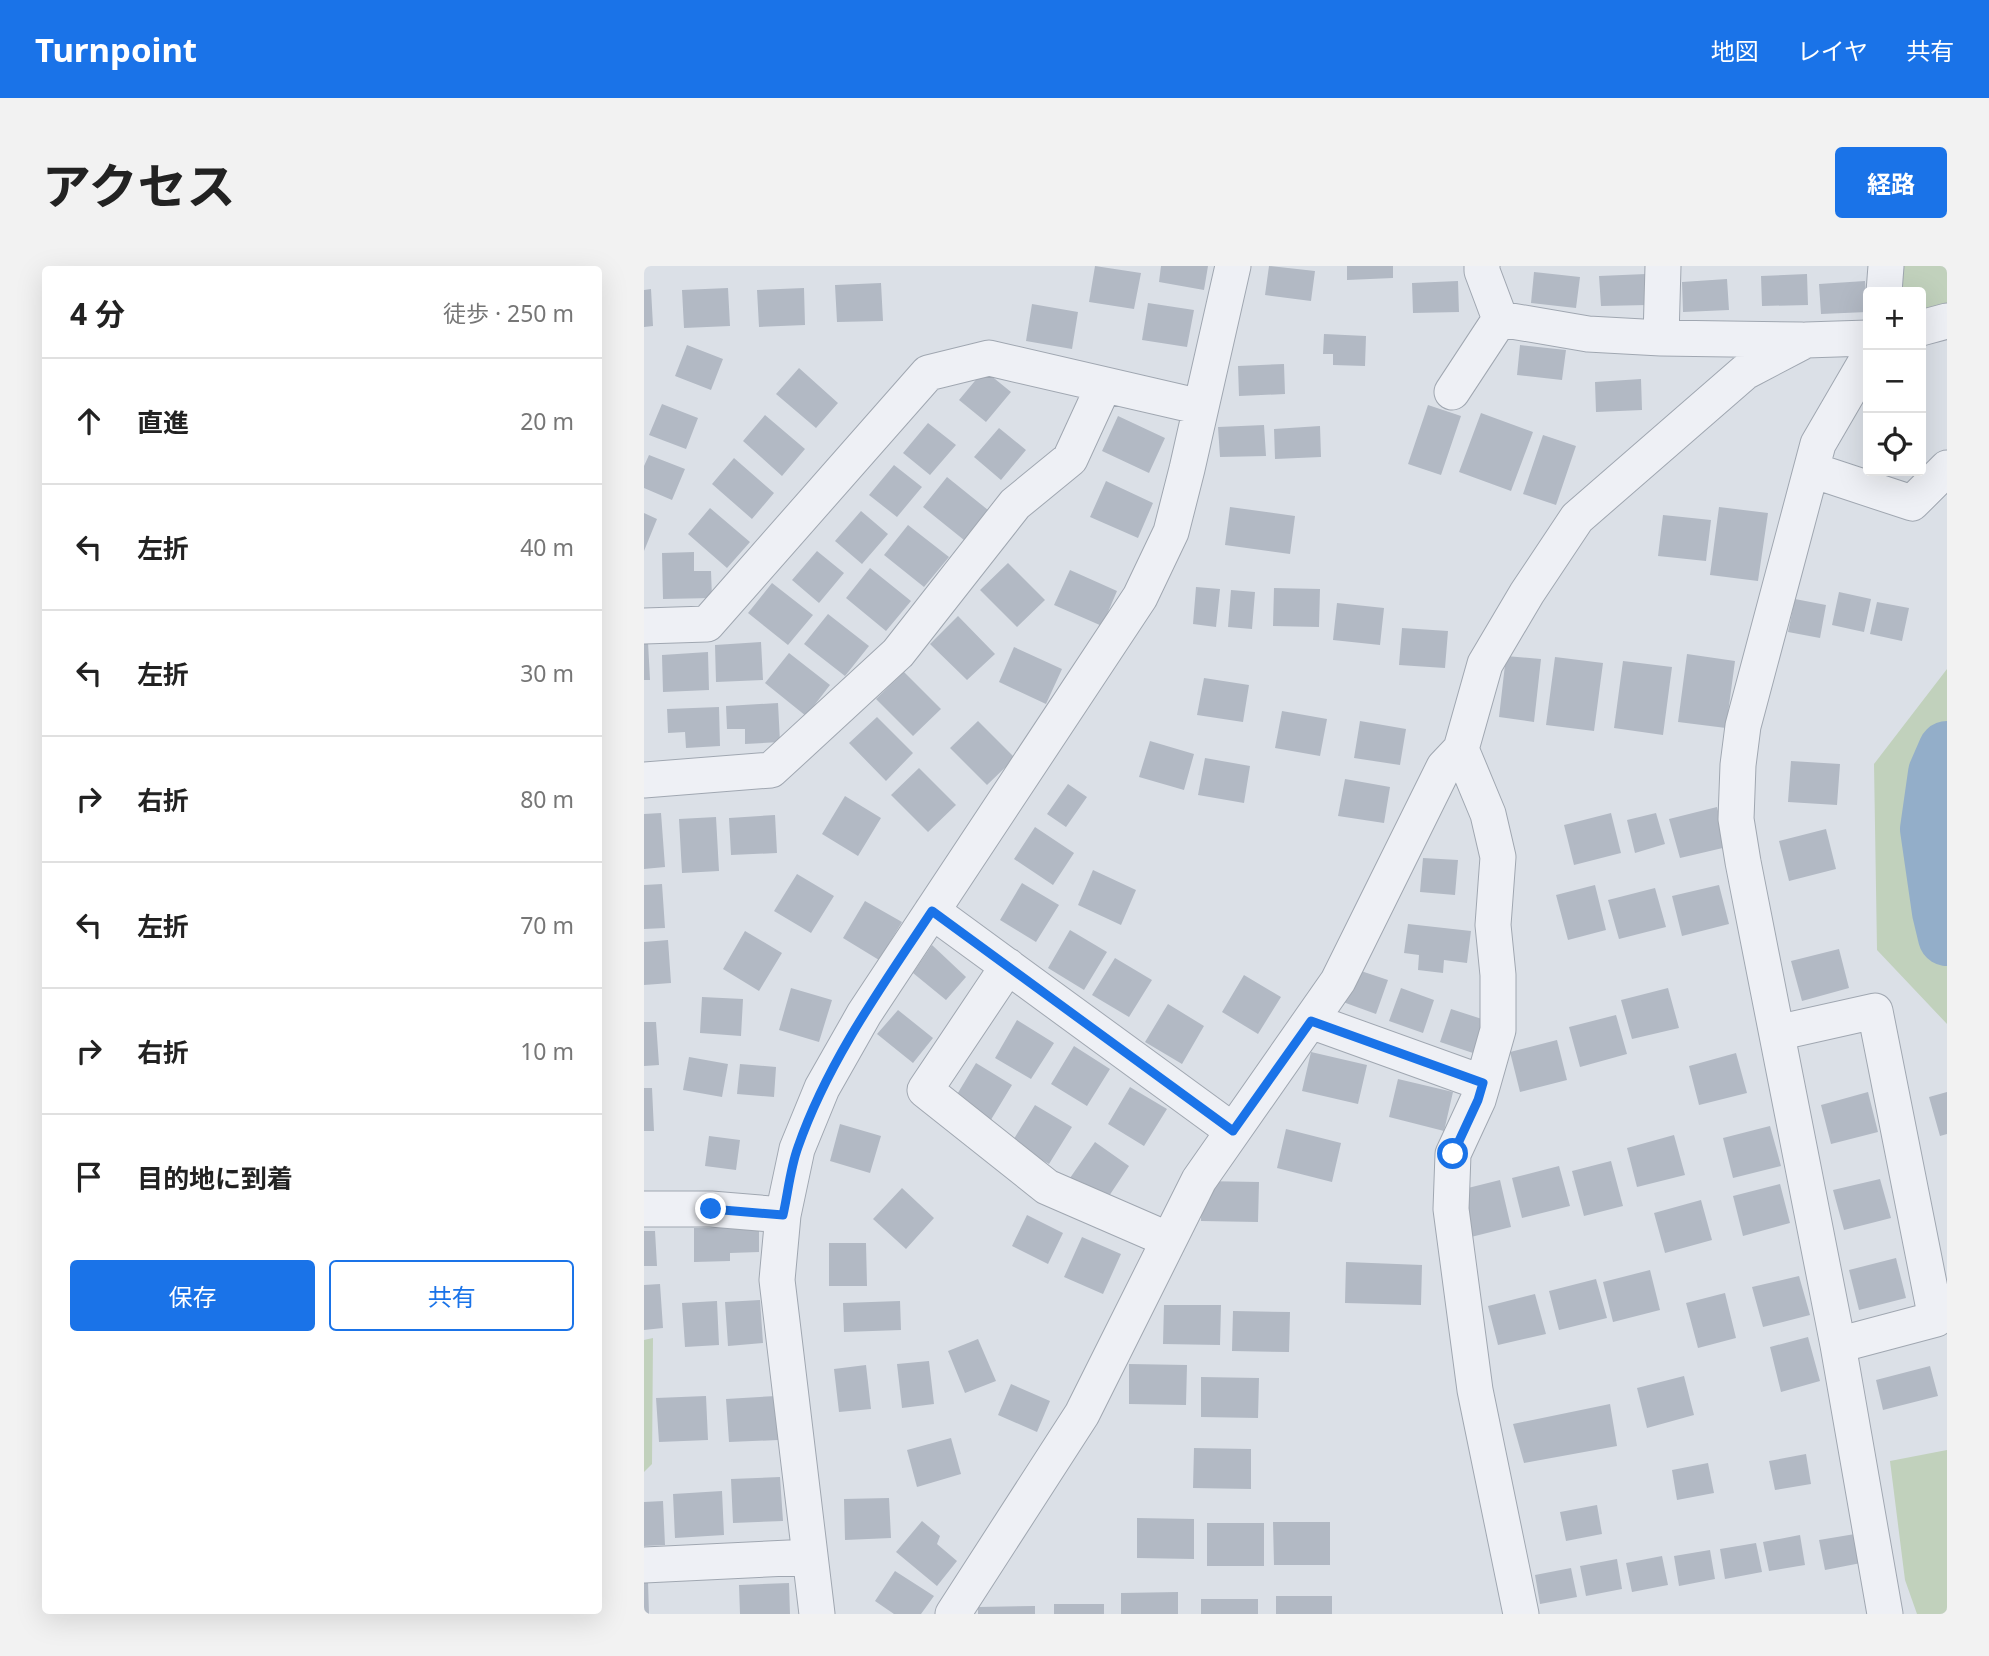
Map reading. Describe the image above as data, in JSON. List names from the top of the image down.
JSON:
{
  "page": {
    "header": "Turnpoint",
    "nav": ["地図", "レイヤ", "共有"],
    "title": "アクセス",
    "buttons": [
      "経路",
      ["保存", "共有"]
    ],
    "heading": ["4 分", "徒歩 · 250 m"],
    "map_buttons": ["+", "−"],
    "list": [
      ["直進", "20 m"],
      ["左折", "40 m"],
      ["左折", "30 m"],
      ["右折", "80 m"],
      ["左折", "70 m"],
      ["右折", "10 m"],
      "目的地に到着"
    ]
  }
}
